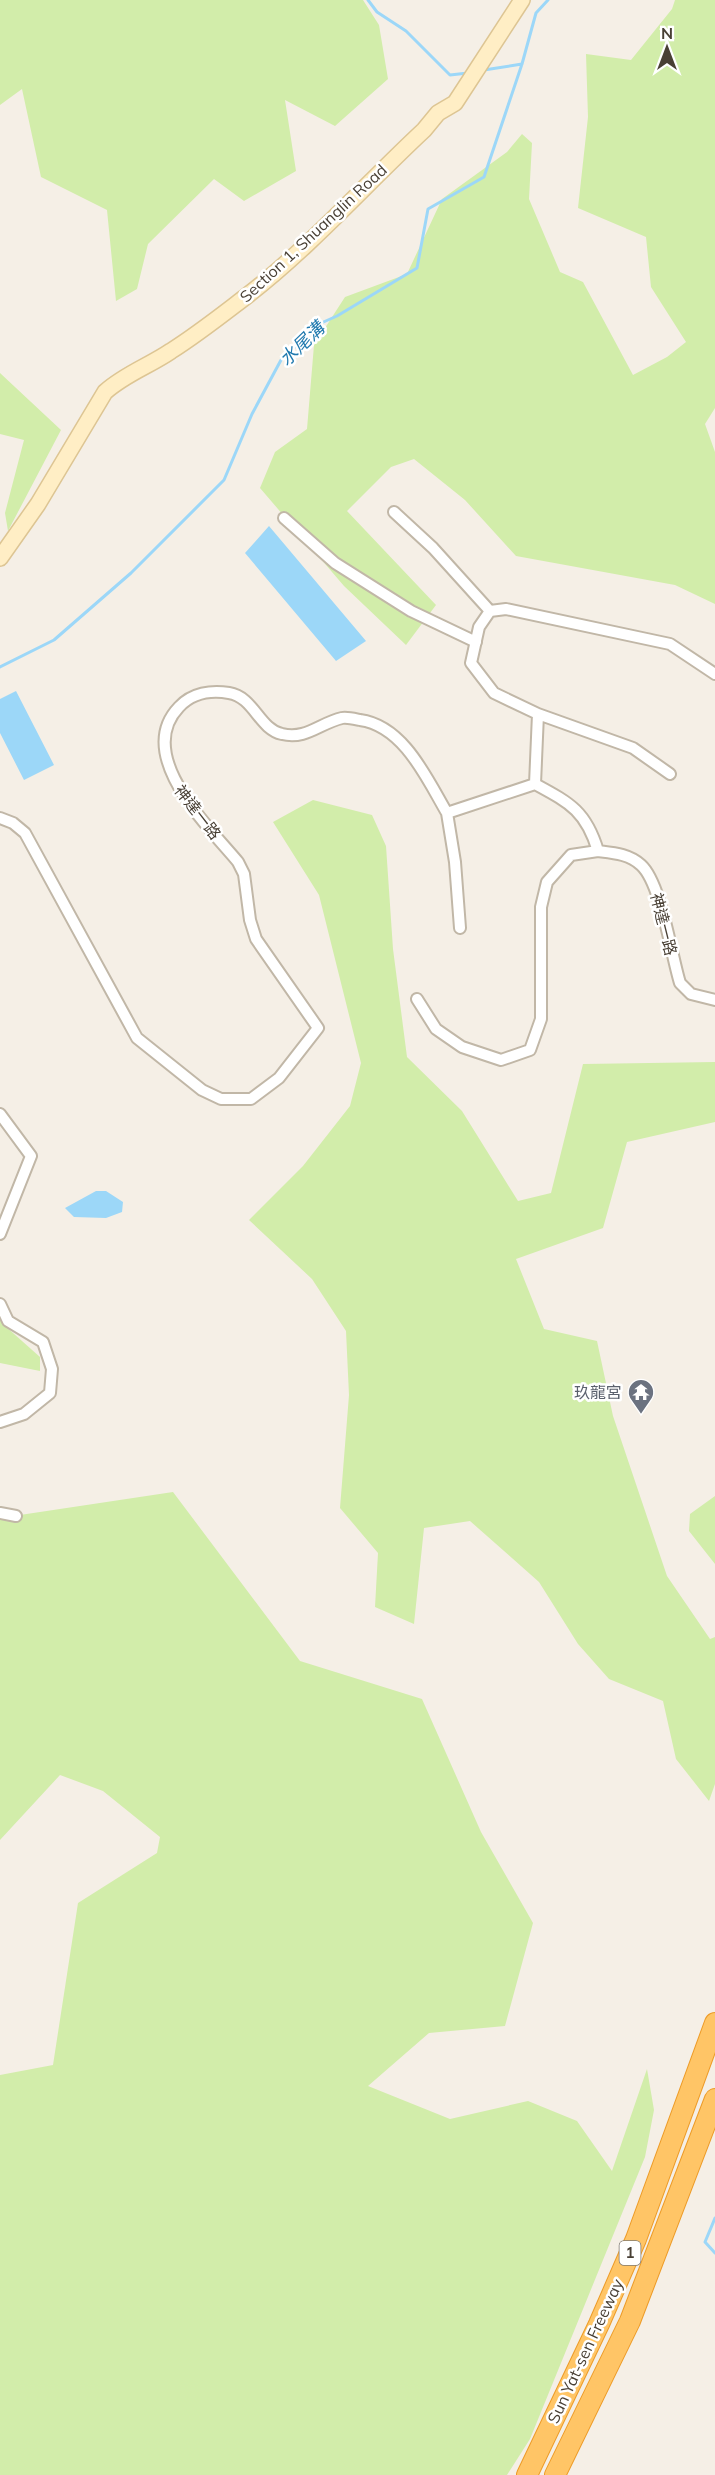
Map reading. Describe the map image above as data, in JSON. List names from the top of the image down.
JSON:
{
  "streets": {
    "highway": ["1", "Sun Yat-sen Freeway"],
    "street": ["Section 1, Shuanglin Road", "神達一路"]
  },
  "water": ["水尾溝"],
  "places": {
    "temple": ["玖龍宮"]
  },
  "north": "top"
}
